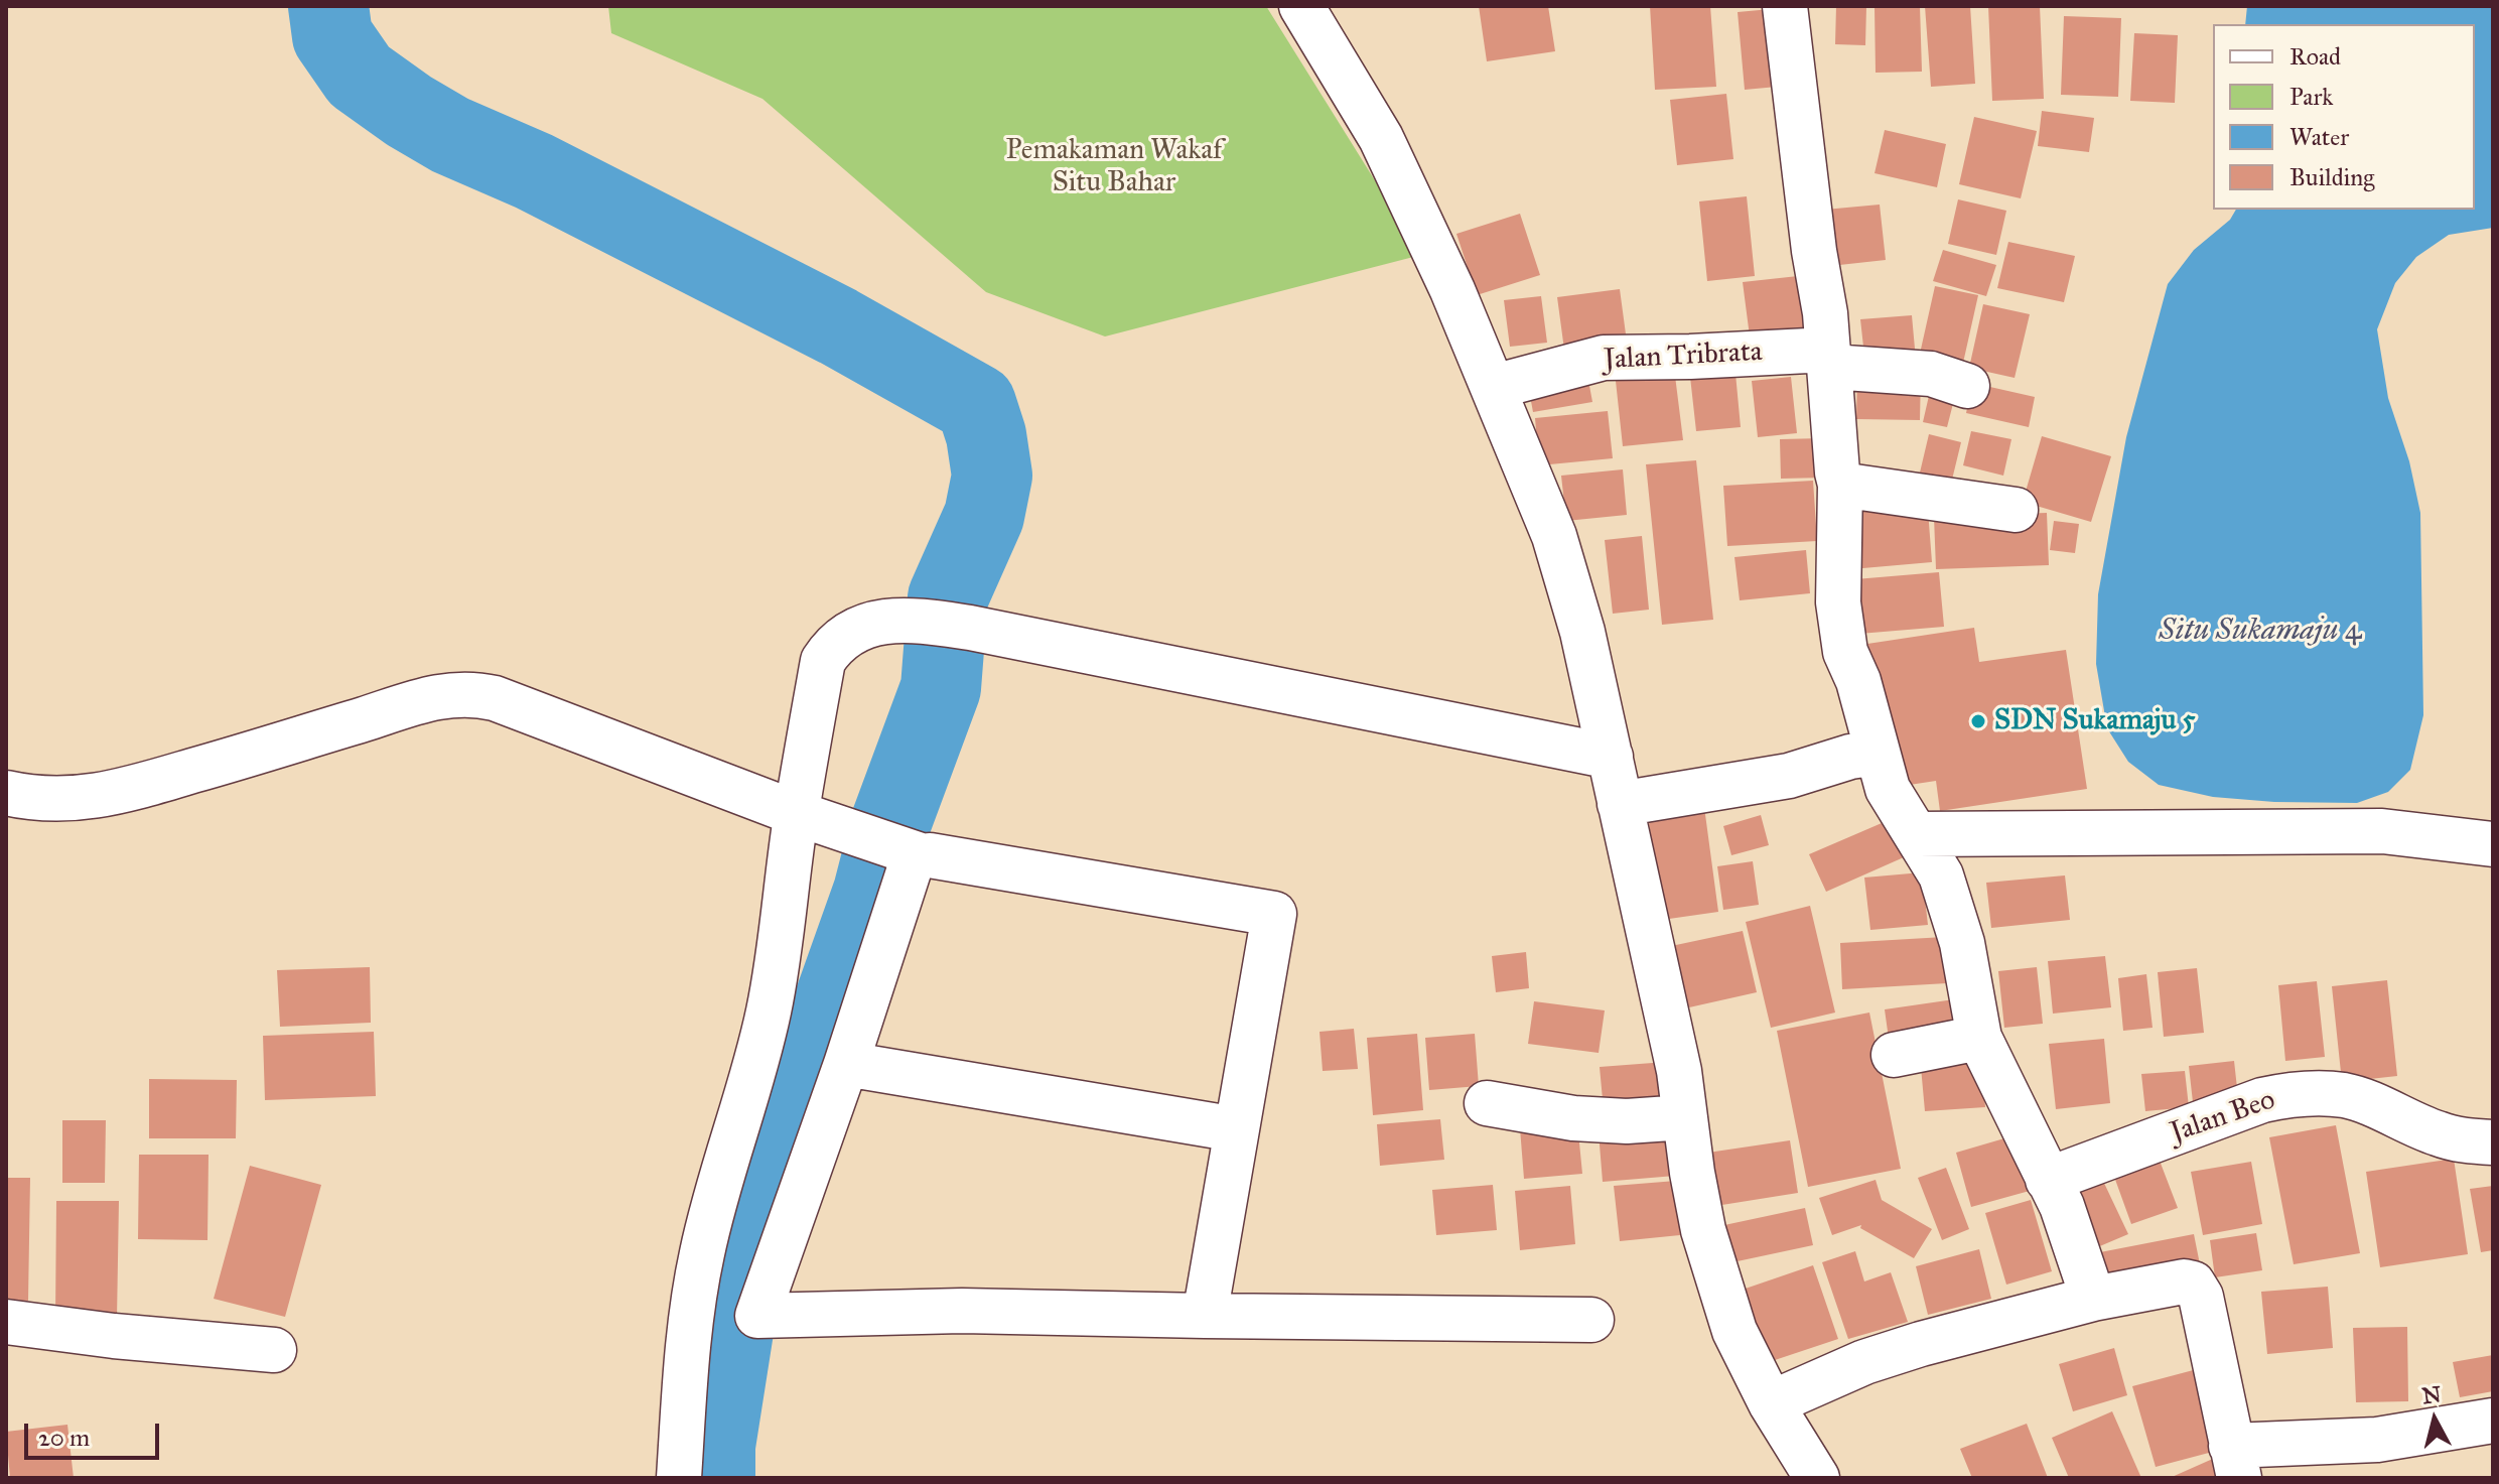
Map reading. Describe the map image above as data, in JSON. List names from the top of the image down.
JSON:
{
  "streets": {
    "street": ["Jalan Tribrata", "Jalan Beo"]
  },
  "water": ["Situ Sukamaju 4"],
  "parks": ["Pemakaman Wakaf Situ Bahar"],
  "places": ["SDN Sukamaju 5"],
  "legend": [
    "Road",
    "Park",
    "Water",
    "Building"
  ],
  "scale_bar": "20 m",
  "north": "top"
}
